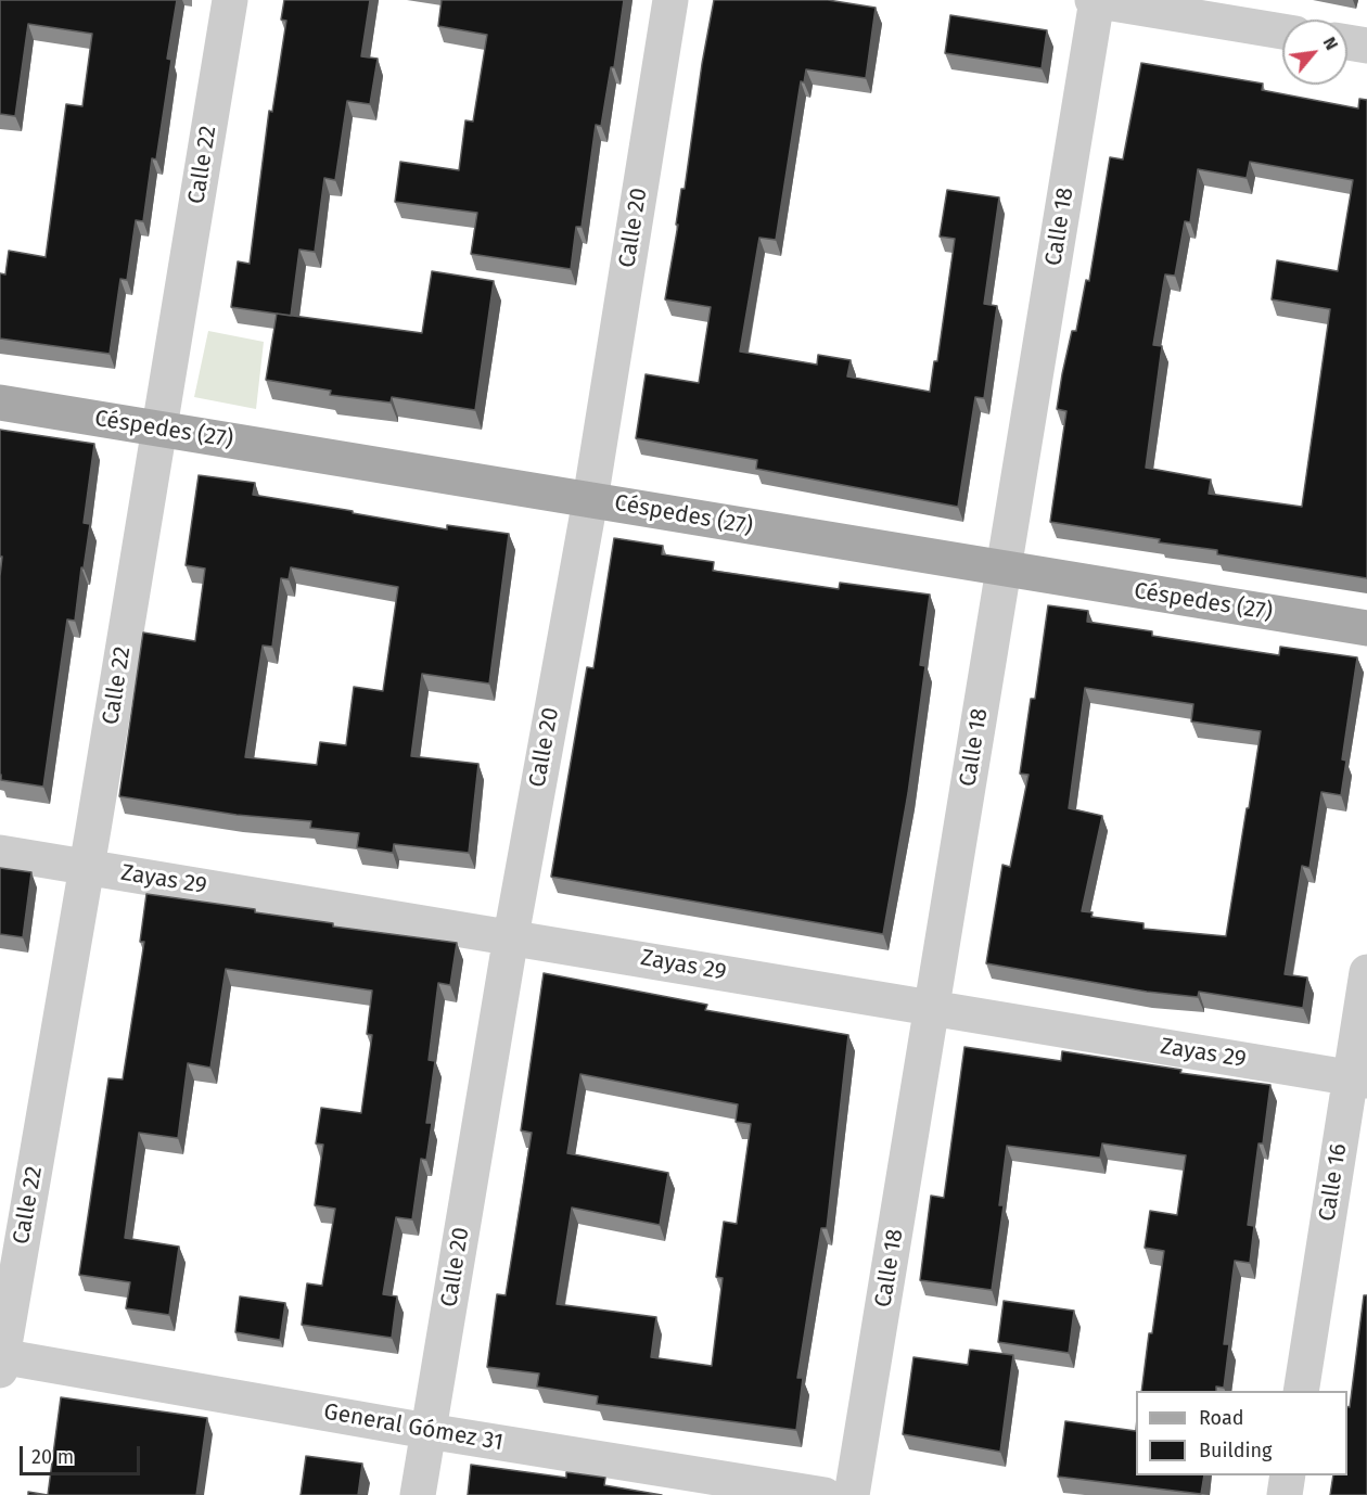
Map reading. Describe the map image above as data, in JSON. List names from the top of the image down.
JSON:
{
  "streets": {
    "main road": ["Céspedes (27)"],
    "street": [
      "Calle 22",
      "Calle 18",
      "Calle 20",
      "Zayas 29",
      "Calle 16",
      "General Gómez 31"
    ]
  },
  "crossings": [
    ["Calle 22", "Céspedes (27)"],
    ["Calle 22", "Zayas 29"],
    ["Calle 22", "General Gómez 31"],
    ["Calle 18", "Céspedes (27)"],
    ["Calle 18", "Zayas 29"],
    ["Calle 20", "Céspedes (27)"],
    ["Calle 20", "Zayas 29"],
    ["Calle 20", "General Gómez 31"],
    ["Zayas 29", "Calle 16"]
  ],
  "legend": ["Road", "Building"],
  "scale_bar": "20 m",
  "north": "top right"
}
